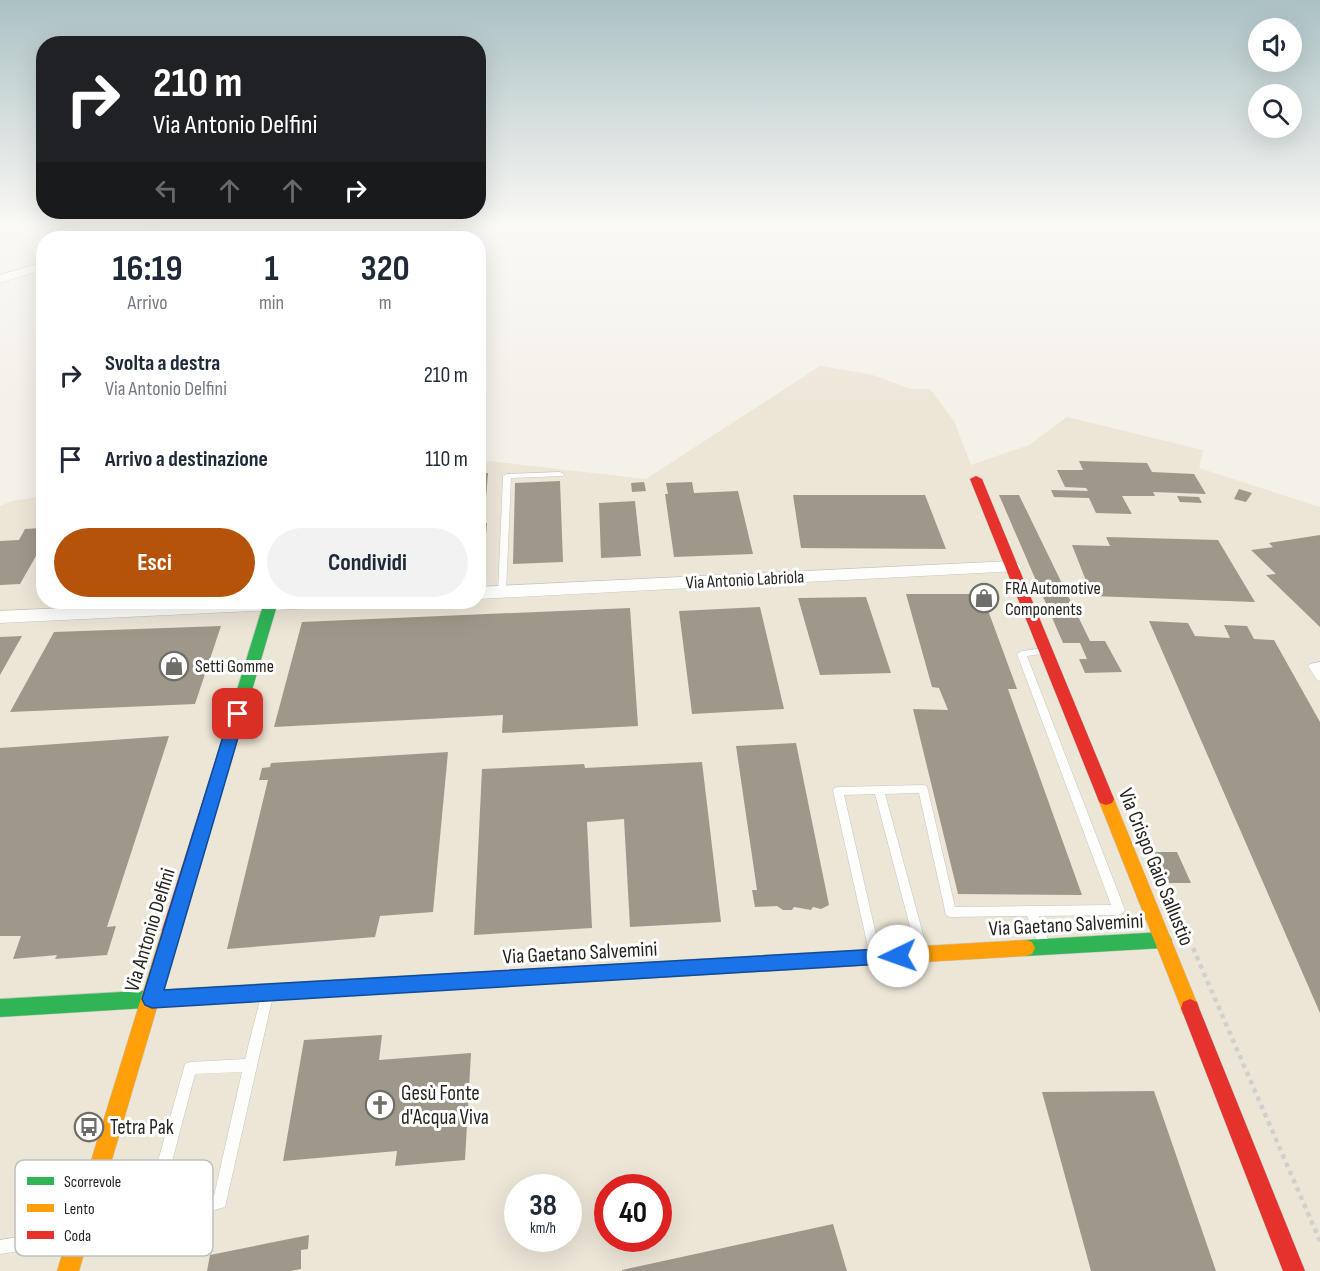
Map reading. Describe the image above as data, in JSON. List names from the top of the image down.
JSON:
{
  "streets": {
    "street": [
      "Via Antonio Labriola",
      "Via Crispo Gaio Sallustio",
      "Via Gaetano Salvemini",
      "Via Antonio Delfini"
    ]
  },
  "crossings": [
    ["Via Antonio Labriola", "Via Crispo Gaio Sallustio"],
    ["Via Crispo Gaio Sallustio", "Via Gaetano Salvemini"],
    ["Via Gaetano Salvemini", "Via Antonio Delfini"]
  ],
  "places": {
    "shop": ["FRA Automotive Components", "Setti Gomme"],
    "church": ["Gesù Fonte d'Acqua Viva"],
    "bus stop": ["Tetra Pak"]
  },
  "legend": ["Scorrevole", "Lento", "Coda"],
  "page": {
    "turn": ["210 m", "Via Antonio Delfini"],
    "eta": [
      "16:19",
      "Arrivo",
      "1",
      "min",
      "320",
      "m"
    ],
    "list": [
      {
        "name": "Svolta a destra",
        "note": "Via Antonio Delfini",
        "value": "210 m"
      },
      {
        "name": "Arrivo a destinazione",
        "value": "110 m"
      }
    ],
    "buttons": ["Esci", "Condividi"],
    "speed": "38 km/h",
    "limit": "40"
  }
}
